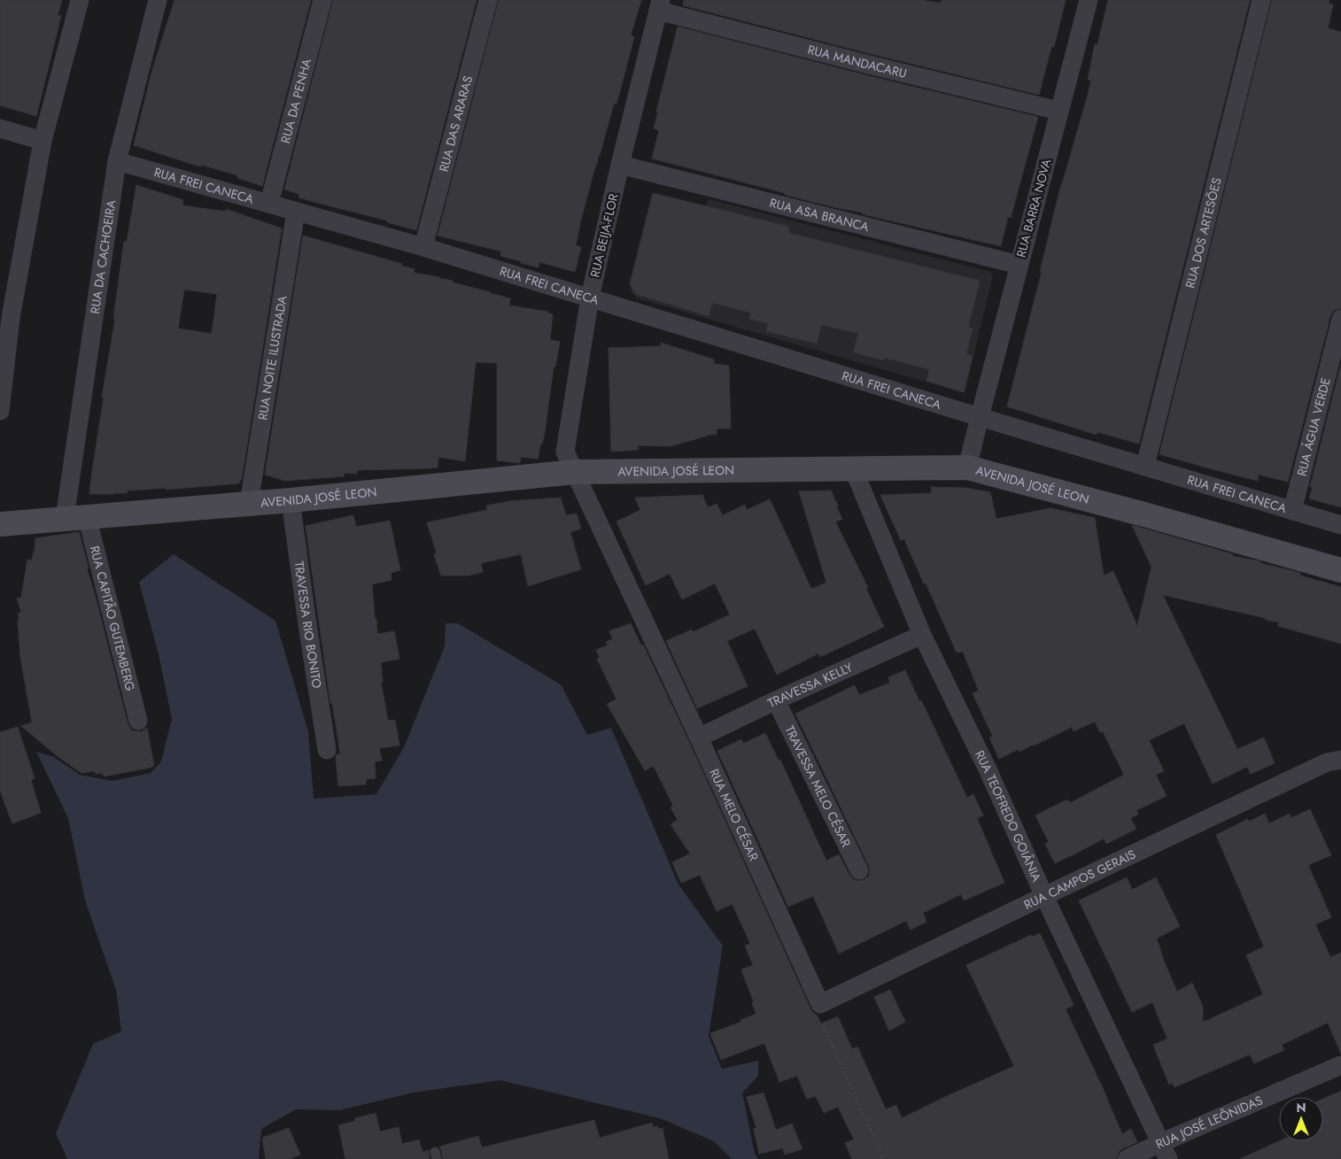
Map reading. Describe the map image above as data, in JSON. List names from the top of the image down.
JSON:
{
  "streets": {
    "main road": ["AVENIDA JOSÉ LEON"],
    "street": [
      "RUA MANDACARU",
      "RUA DA PENHA",
      "RUA DAS ARARAS",
      "RUA FREI CANECA",
      "RUA BARRA NOVA",
      "RUA ASA BRANCA",
      "RUA DOS ARTESÕES",
      "RUA BEIJA-FLOR",
      "RUA DA CACHOEIRA",
      "RUA NOITE ILUSTRADA",
      "RUA ÁGUA VERDE",
      "RUA CAPITÃO GUTEMBERG",
      "TRAVESSA RIO BONITO",
      "TRAVESSA KELLY",
      "TRAVESSA MELO CÉSAR",
      "RUA MELO CÉSAR",
      "RUA TEOFREDO GOIÂNIA",
      "RUA CAMPOS GERAIS",
      "RUA JOSÉ LEÔNIDAS"
    ]
  },
  "crossings": [
    ["RUA MANDACARU", "RUA BARRA NOVA"],
    ["RUA MANDACARU", "RUA BEIJA-FLOR"],
    ["RUA DA PENHA", "RUA FREI CANECA"],
    ["RUA DAS ARARAS", "RUA FREI CANECA"],
    ["RUA FREI CANECA", "RUA BARRA NOVA"],
    ["RUA FREI CANECA", "RUA DOS ARTESÕES"],
    ["RUA FREI CANECA", "RUA BEIJA-FLOR"],
    ["RUA FREI CANECA", "RUA DA CACHOEIRA"],
    ["RUA FREI CANECA", "RUA NOITE ILUSTRADA"],
    ["RUA FREI CANECA", "RUA ÁGUA VERDE"],
    ["RUA BARRA NOVA", "RUA ASA BRANCA"],
    ["RUA ASA BRANCA", "RUA BEIJA-FLOR"],
    ["RUA BEIJA-FLOR", "AVENIDA JOSÉ LEON"],
    ["RUA BEIJA-FLOR", "RUA MELO CÉSAR"],
    ["RUA DA CACHOEIRA", "AVENIDA JOSÉ LEON"],
    ["RUA DA CACHOEIRA", "RUA CAPITÃO GUTEMBERG"],
    ["RUA NOITE ILUSTRADA", "AVENIDA JOSÉ LEON"],
    ["AVENIDA JOSÉ LEON", "RUA CAPITÃO GUTEMBERG"],
    ["AVENIDA JOSÉ LEON", "TRAVESSA RIO BONITO"],
    ["AVENIDA JOSÉ LEON", "RUA MELO CÉSAR"],
    ["AVENIDA JOSÉ LEON", "RUA TEOFREDO GOIÂNIA"],
    ["TRAVESSA KELLY", "TRAVESSA MELO CÉSAR"],
    ["TRAVESSA KELLY", "RUA MELO CÉSAR"],
    ["TRAVESSA KELLY", "RUA TEOFREDO GOIÂNIA"],
    ["RUA MELO CÉSAR", "RUA CAMPOS GERAIS"],
    ["RUA TEOFREDO GOIÂNIA", "RUA CAMPOS GERAIS"],
    ["RUA TEOFREDO GOIÂNIA", "RUA JOSÉ LEÔNIDAS"]
  ],
  "north": "top"
}
